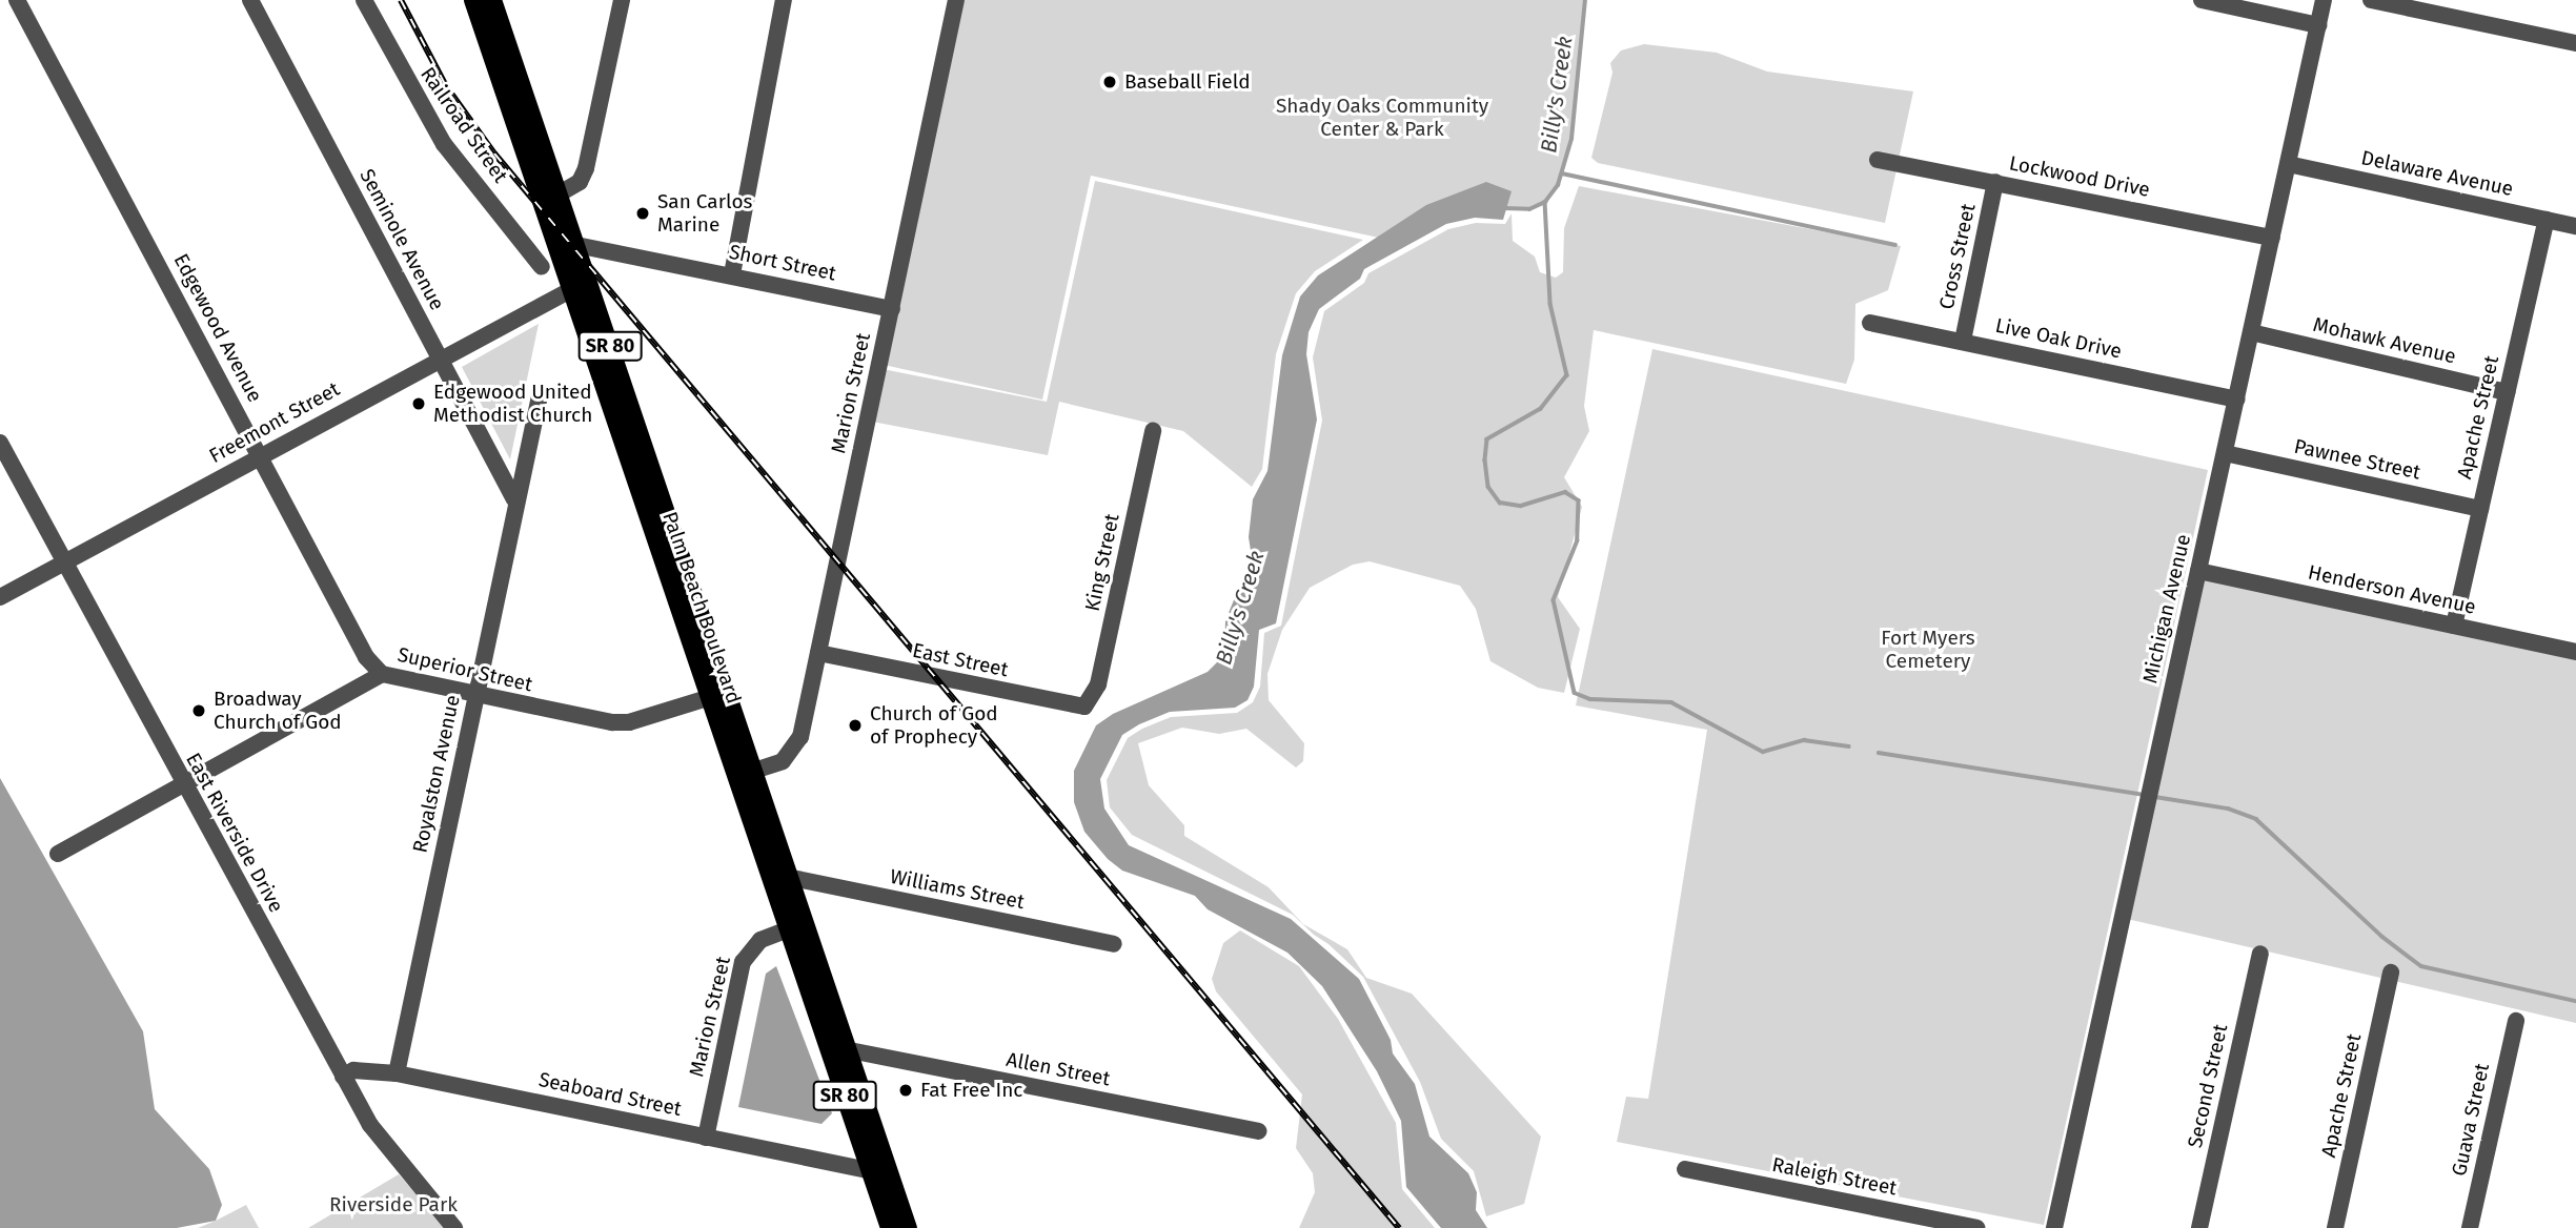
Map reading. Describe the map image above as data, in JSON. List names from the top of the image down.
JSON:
{
  "streets": {
    "main road": ["SR 80", "Palm Beach Boulevard"],
    "street": [
      "Railroad Street",
      "Delaware Avenue",
      "Lockwood Drive",
      "Seminole Avenue",
      "Cross Street",
      "Short Street",
      "Edgewood Avenue",
      "Live Oak Drive",
      "Mohawk Avenue",
      "Marion Street",
      "Apache Street",
      "Freemont Street",
      "Pawnee Street",
      "King Street",
      "Henderson Avenue",
      "Michigan Avenue",
      "East Street",
      "Superior Street",
      "Royalston Avenue",
      "East Riverside Drive",
      "Williams Street",
      "Allen Street",
      "Second Street",
      "Seaboard Street",
      "Guava Street",
      "Raleigh Street"
    ]
  },
  "crossings": [
    ["Delaware Avenue", "Apache Street"],
    ["Delaware Avenue", "Michigan Avenue"],
    ["Lockwood Drive", "Cross Street"],
    ["Lockwood Drive", "Michigan Avenue"],
    ["Seminole Avenue", "Freemont Street"],
    ["Seminole Avenue", "Royalston Avenue"],
    ["Cross Street", "Live Oak Drive"],
    ["Short Street", "Marion Street"],
    ["Short Street", "Palm Beach Boulevard"],
    ["Edgewood Avenue", "Freemont Street"],
    ["Edgewood Avenue", "Superior Street"],
    ["Live Oak Drive", "Michigan Avenue"],
    ["Mohawk Avenue", "Apache Street"],
    ["Mohawk Avenue", "Michigan Avenue"],
    ["Marion Street", "Palm Beach Boulevard"],
    ["Marion Street", "East Street"],
    ["Marion Street", "Seaboard Street"],
    ["Apache Street", "Pawnee Street"],
    ["Apache Street", "Henderson Avenue"],
    ["Freemont Street", "Palm Beach Boulevard"],
    ["Freemont Street", "East Riverside Drive"],
    ["Pawnee Street", "Michigan Avenue"],
    ["King Street", "East Street"],
    ["Henderson Avenue", "Michigan Avenue"],
    ["Palm Beach Boulevard", "Superior Street"],
    ["Palm Beach Boulevard", "Williams Street"],
    ["Palm Beach Boulevard", "Allen Street"],
    ["Palm Beach Boulevard", "Seaboard Street"],
    ["Superior Street", "Royalston Avenue"],
    ["Superior Street", "East Riverside Drive"],
    ["Royalston Avenue", "Seaboard Street"],
    ["East Riverside Drive", "Seaboard Street"]
  ],
  "water": ["Billy's Creek"],
  "parks": ["Shady Oaks Community Center & Park", "Fort Myers Cemetery", "Riverside Park"],
  "places": [
    "Baseball Field",
    "San Carlos Marine",
    "Edgewood United Methodist Church",
    "Broadway Church of God",
    "Church of God of Prophecy",
    "Fat Free Inc"
  ]
}
